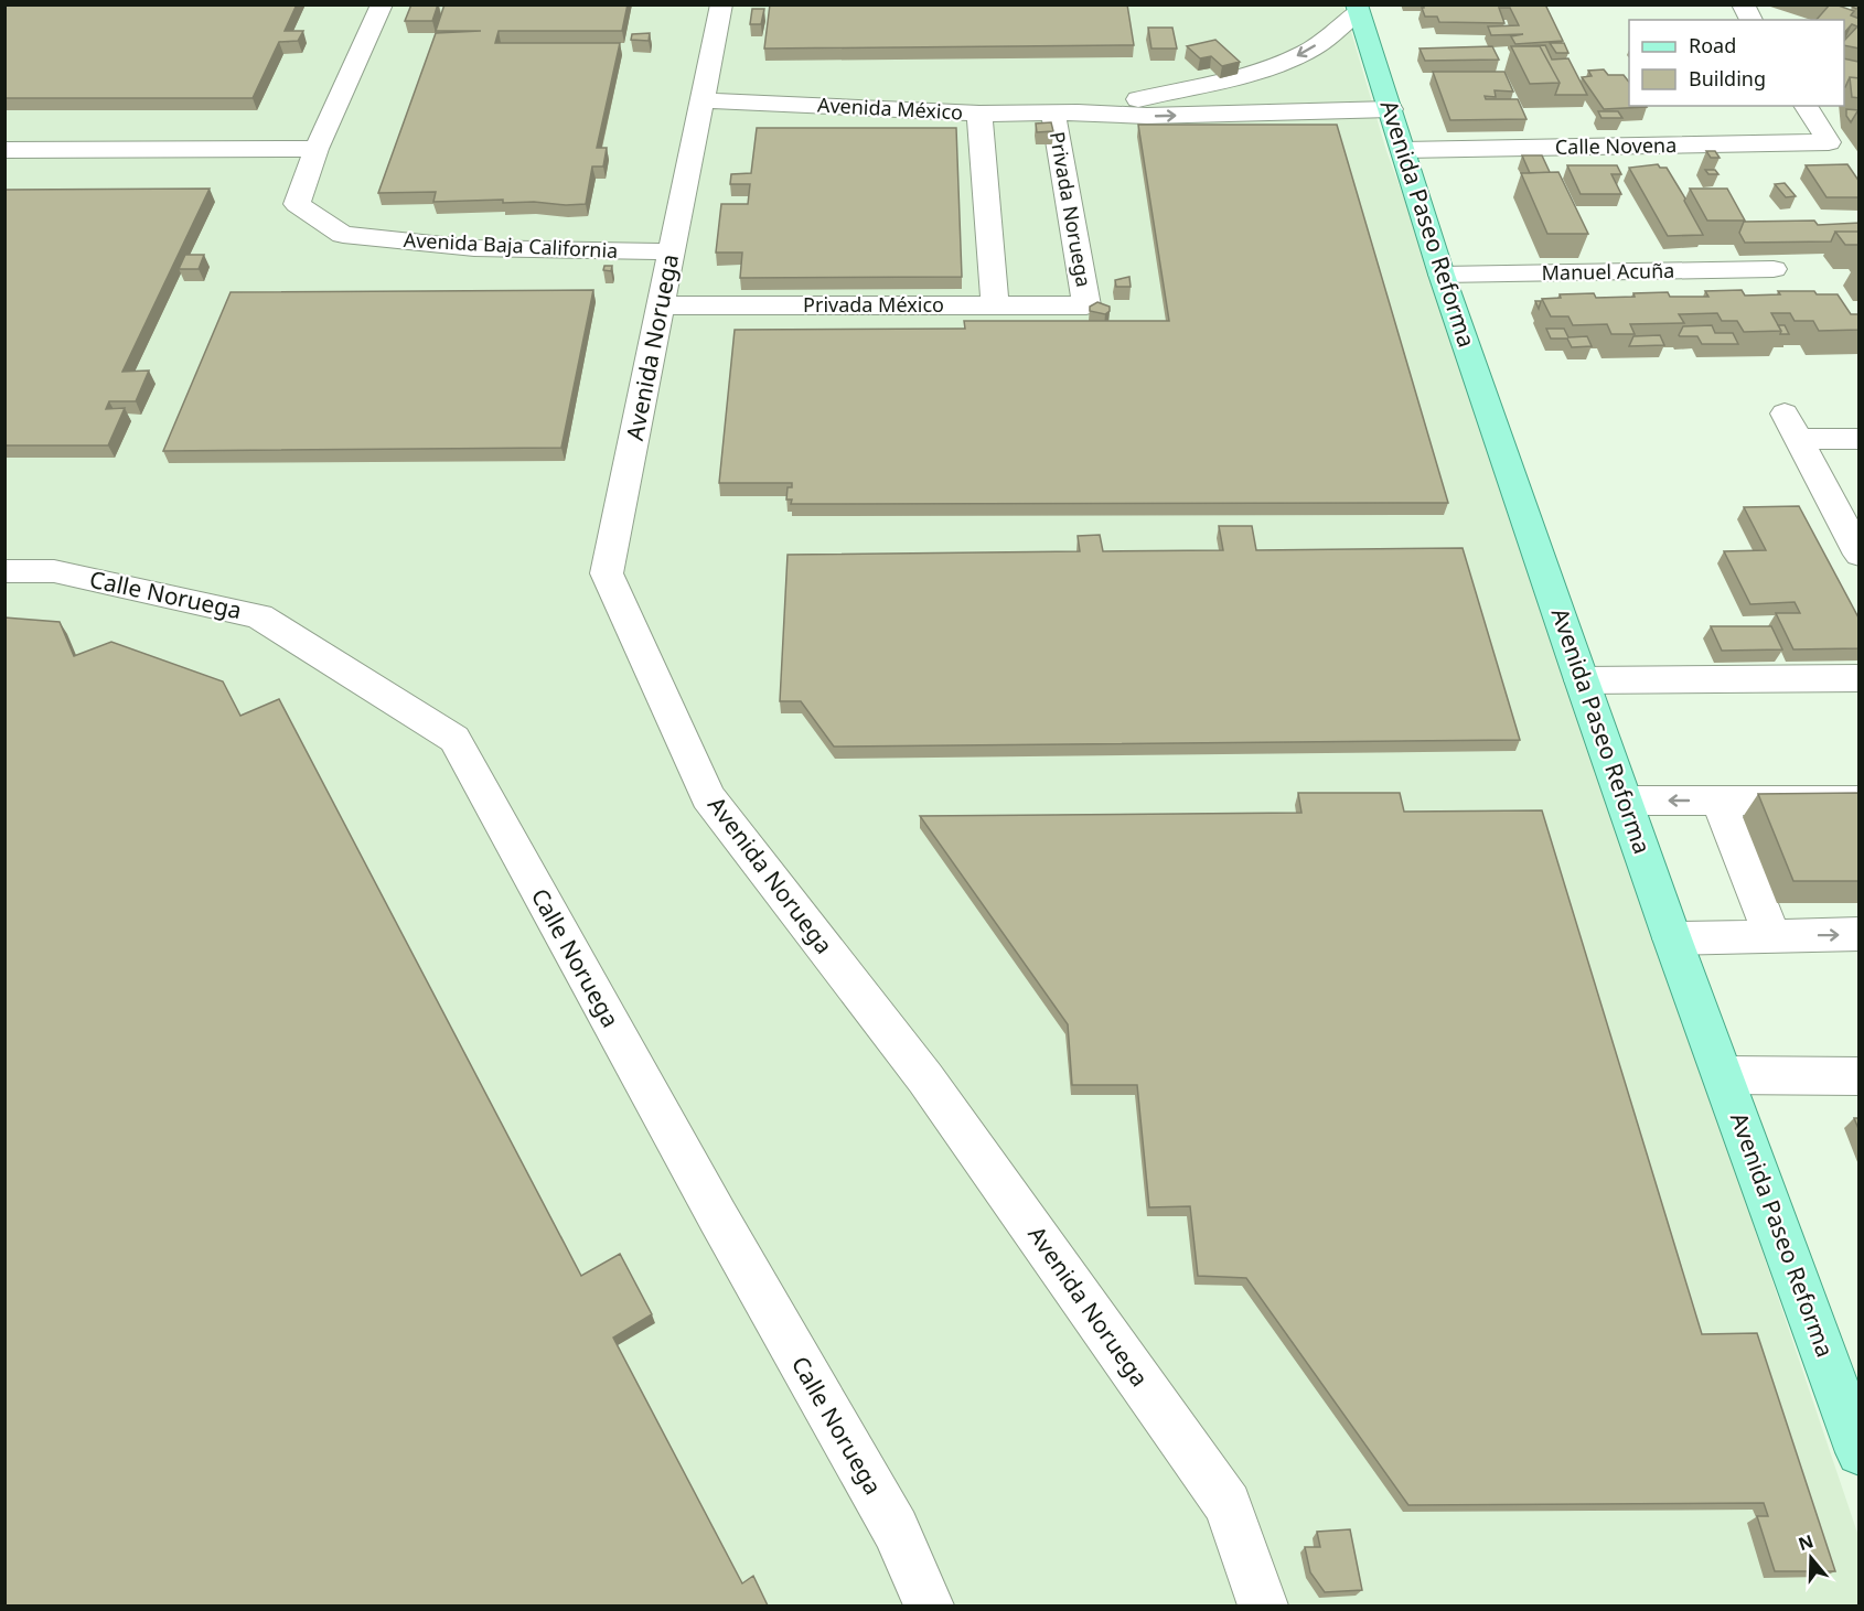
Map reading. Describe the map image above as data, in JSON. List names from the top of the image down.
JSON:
{
  "streets": {
    "main road": ["Avenida Paseo Reforma"],
    "street": [
      "Avenida México",
      "Calle Novena",
      "Privada Noruega",
      "Avenida Baja California",
      "Manuel Acuña",
      "Privada México",
      "Avenida Noruega",
      "Calle Noruega"
    ]
  },
  "crossings": [
    ["Avenida México", "Privada Noruega"],
    ["Avenida México", "Avenida Paseo Reforma"],
    ["Avenida México", "Avenida Noruega"],
    ["Calle Novena", "Avenida Paseo Reforma"],
    ["Privada Noruega", "Privada México"],
    ["Avenida Paseo Reforma", "Manuel Acuña"],
    ["Avenida Baja California", "Avenida Noruega"],
    ["Privada México", "Avenida Noruega"]
  ],
  "legend": ["Road", "Building"],
  "north": "top"
}
